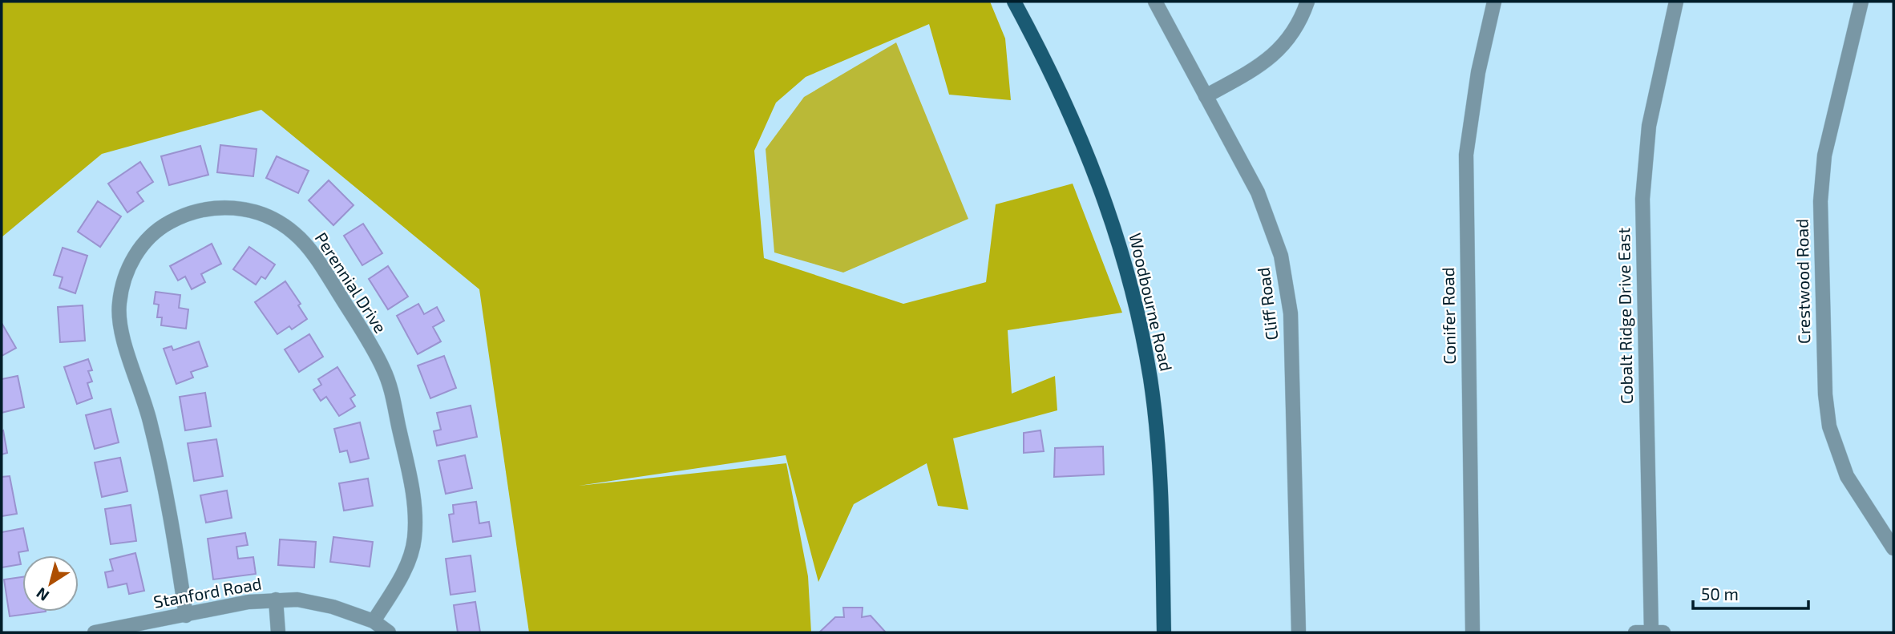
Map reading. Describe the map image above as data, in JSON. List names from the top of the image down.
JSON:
{
  "streets": {
    "main road": ["Woodbourne Road"],
    "street": [
      "Crestwood Road",
      "Perennial Drive",
      "Cliff Road",
      "Conifer Road",
      "Cobalt Ridge Drive East",
      "Stanford Road"
    ]
  },
  "crossings": [
    ["Perennial Drive", "Stanford Road"]
  ],
  "scale_bar": "50 m",
  "north": "bottom left"
}
